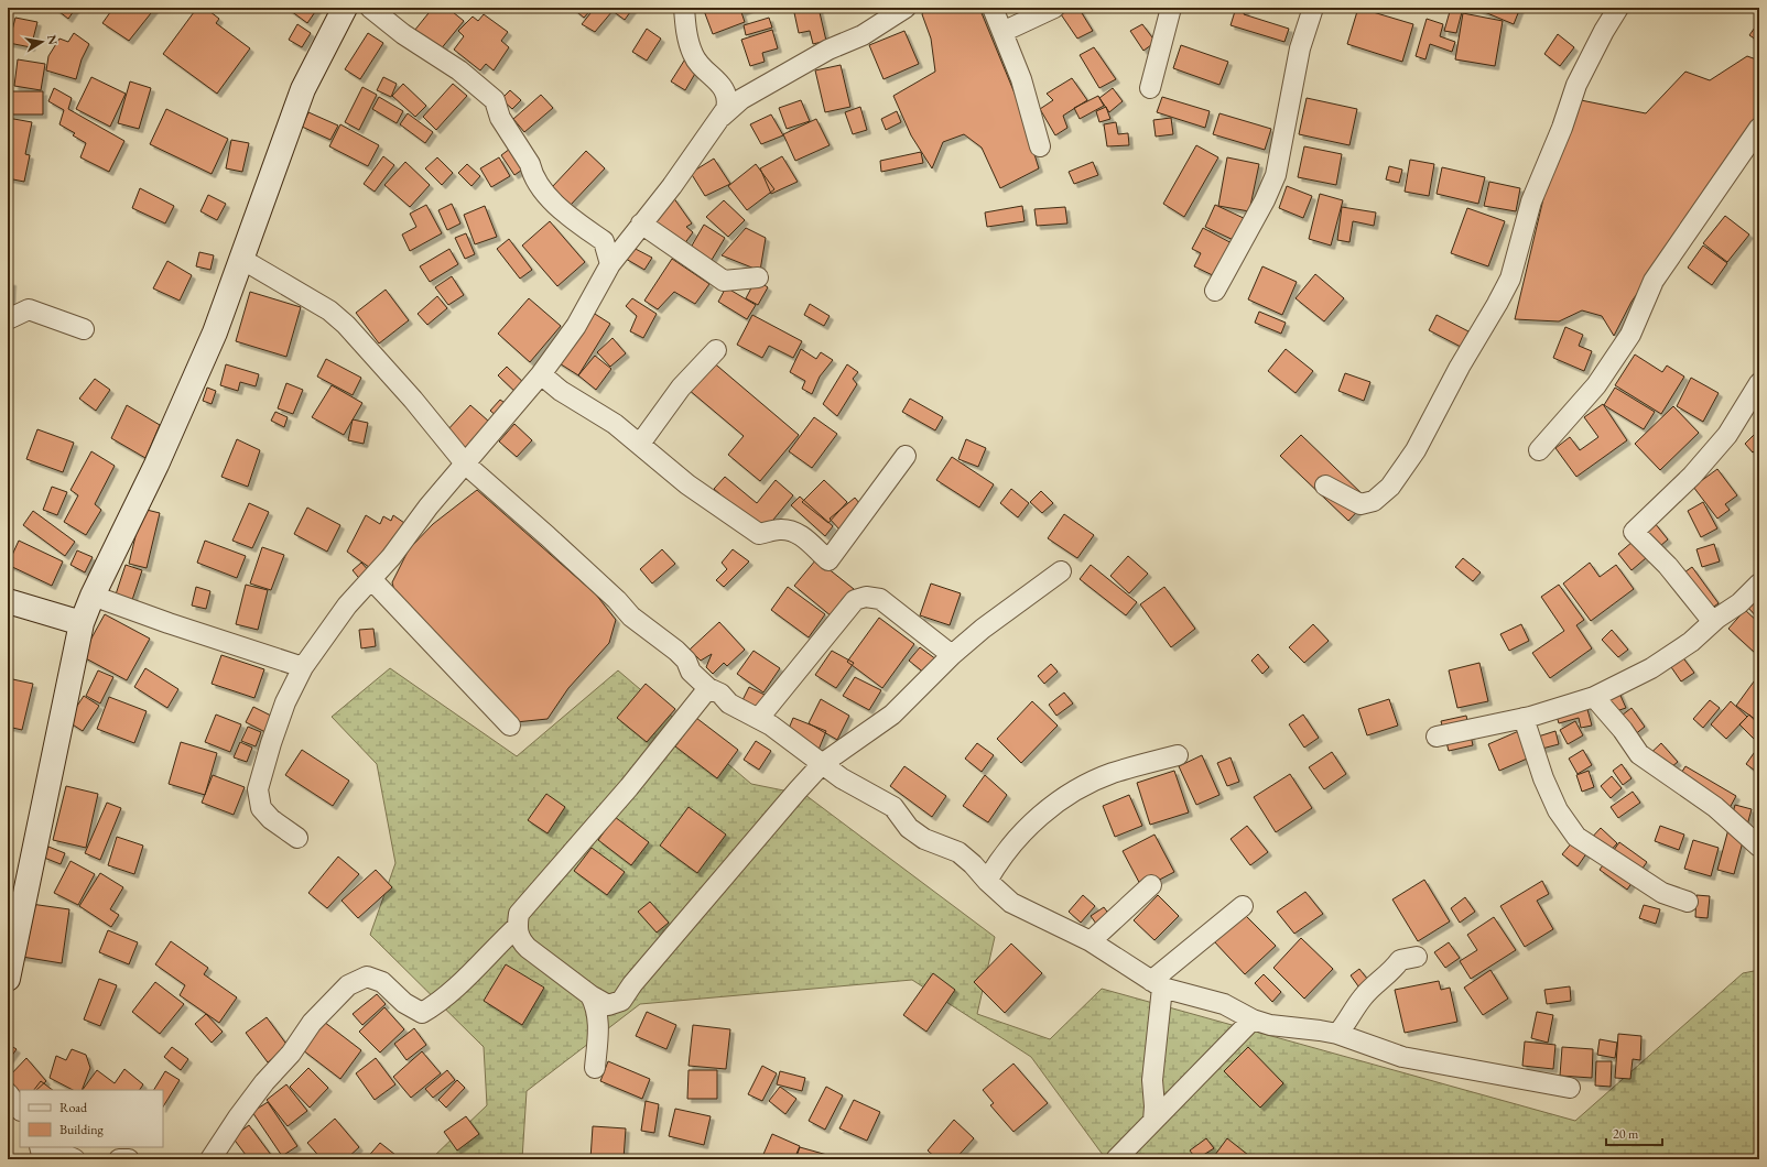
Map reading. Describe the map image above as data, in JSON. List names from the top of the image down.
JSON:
{
  "legend": ["Road", "Building"],
  "scale_bar": "20 m",
  "north": "right"
}
